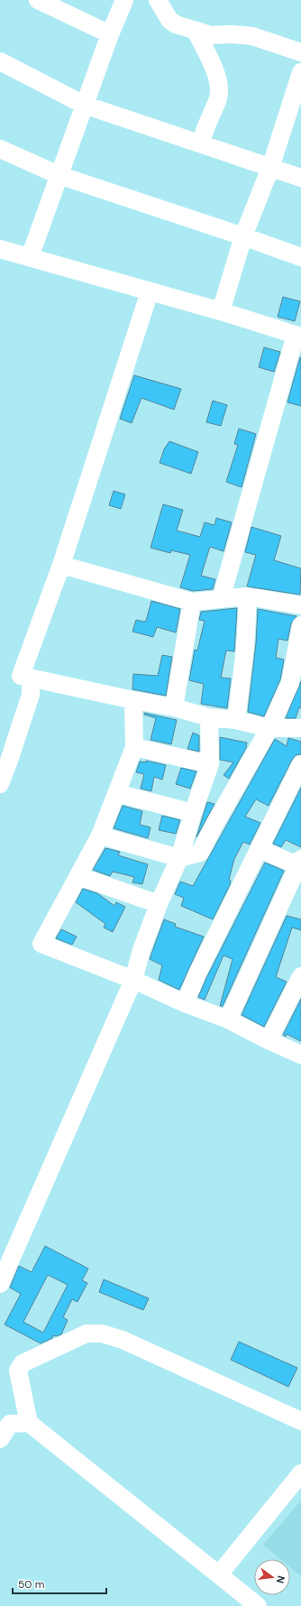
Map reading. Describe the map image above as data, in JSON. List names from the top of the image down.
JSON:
{
  "scale_bar": "50 m",
  "north": "right"
}
